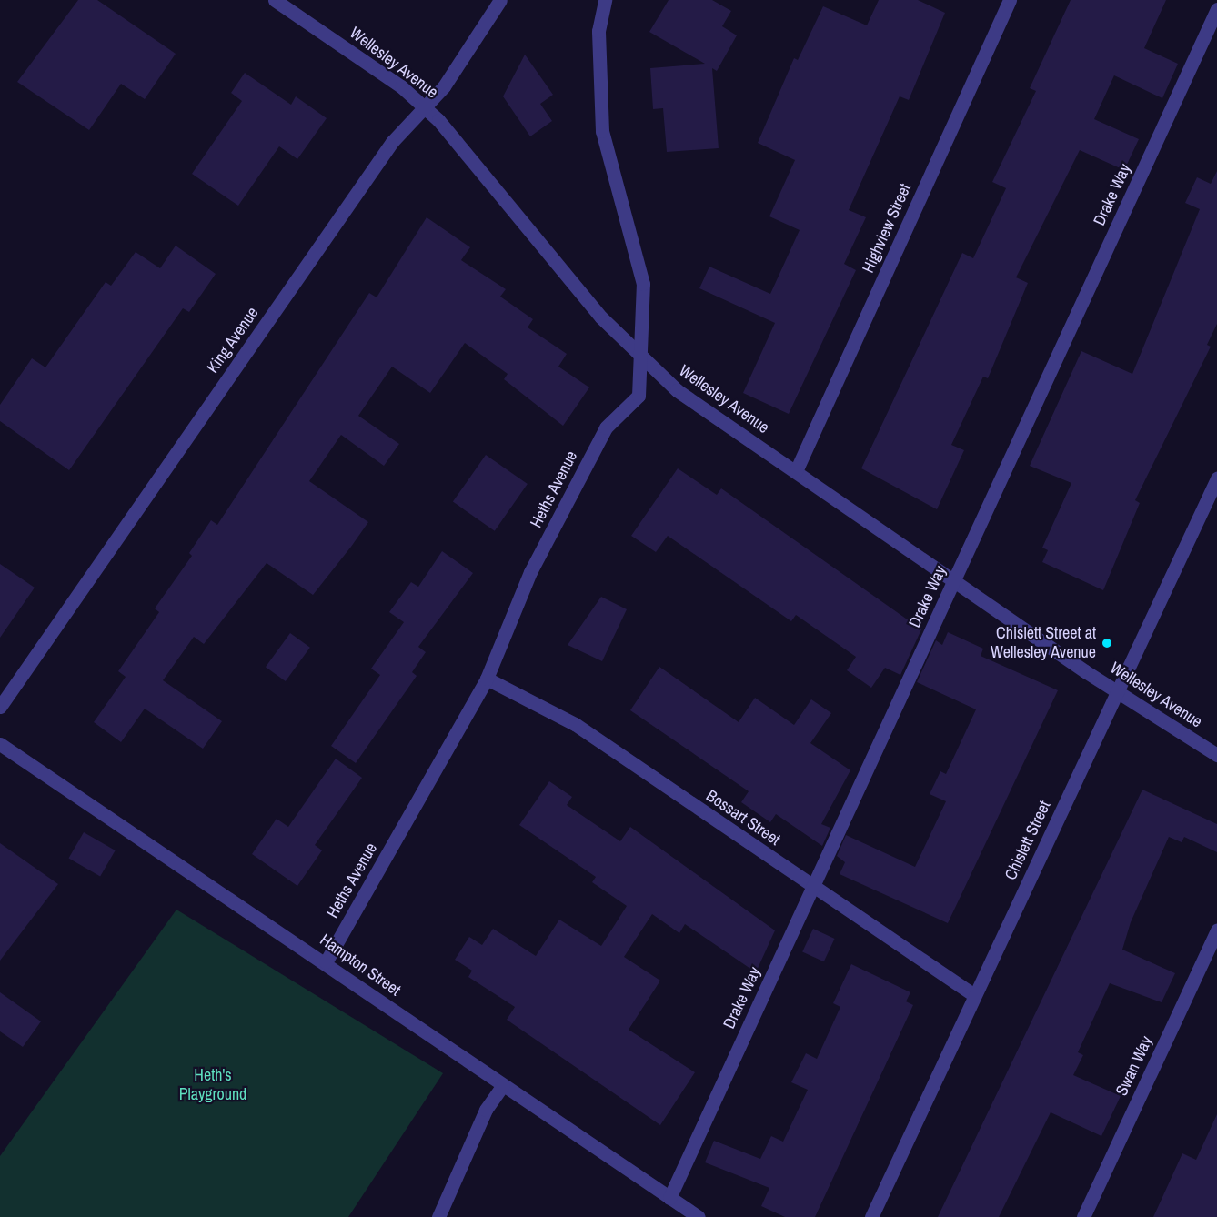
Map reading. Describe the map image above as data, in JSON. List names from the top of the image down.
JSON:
{
  "streets": {
    "street": [
      "Wellesley Avenue",
      "Drake Way",
      "Highview Street",
      "King Avenue",
      "Heths Avenue",
      "Bossart Street",
      "Chislett Street",
      "Hampton Street",
      "Swan Way"
    ]
  },
  "crossings": [
    ["Wellesley Avenue", "Drake Way"],
    ["Wellesley Avenue", "Highview Street"],
    ["Wellesley Avenue", "King Avenue"],
    ["Wellesley Avenue", "Heths Avenue"],
    ["Wellesley Avenue", "Chislett Street"],
    ["Drake Way", "Bossart Street"],
    ["Drake Way", "Hampton Street"],
    ["Heths Avenue", "Bossart Street"],
    ["Heths Avenue", "Hampton Street"],
    ["Bossart Street", "Chislett Street"]
  ],
  "parks": ["Heth's Playground"],
  "places": ["Chislett Street at Wellesley Avenue"]
}
